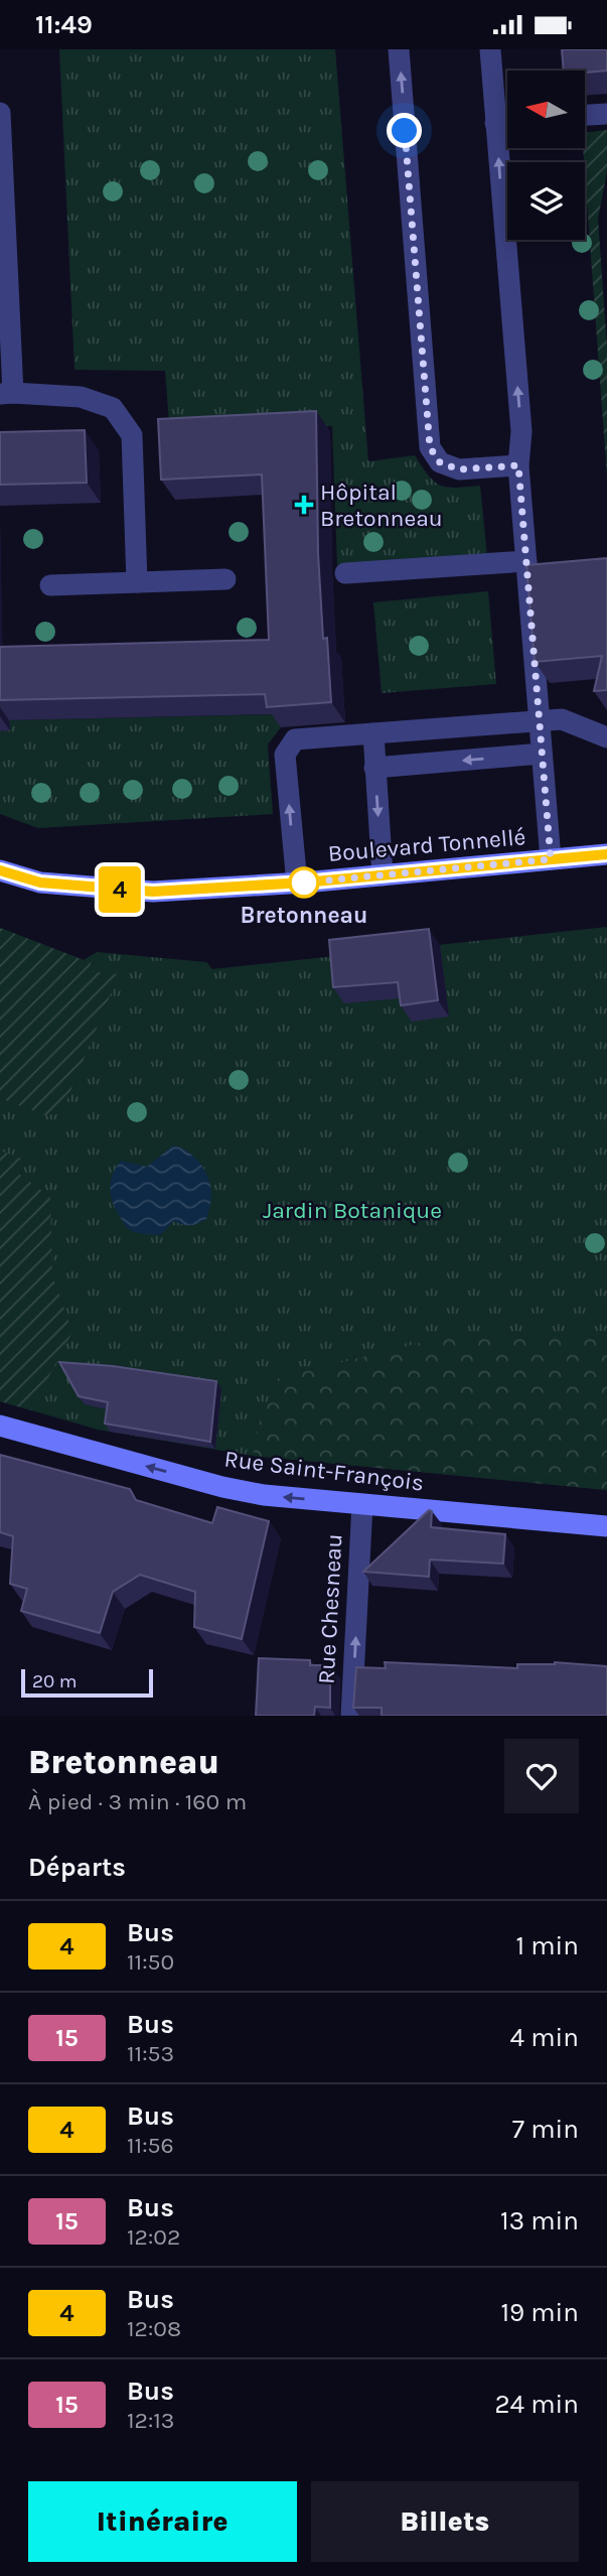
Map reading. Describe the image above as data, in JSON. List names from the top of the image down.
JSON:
{
  "streets": {
    "main road": ["Boulevard Tonnellé", "Rue Saint-François"],
    "street": ["Rue Chesneau"]
  },
  "crossings": [
    ["Rue Saint-François", "Rue Chesneau"]
  ],
  "one_way": ["Rue Saint-François", "Rue Chesneau"],
  "parks": ["Jardin Botanique"],
  "places": {
    "health": ["Hôpital Bretonneau"],
    "other": ["Bretonneau"]
  },
  "lines": ["bus line 4"],
  "scale_bar": "20 m",
  "north": "left",
  "page": {
    "status": "11:49",
    "on_map": "4",
    "scale": "20 m",
    "heading": [
      ["Bretonneau", "À pied · 3 min · 160 m"],
      "Départs"
    ],
    "list": [
      {
        "mark": "4",
        "name": "Bus",
        "note": "11:50",
        "value": "1 min"
      },
      {
        "mark": "15",
        "name": "Bus",
        "note": "11:53",
        "value": "4 min"
      },
      {
        "mark": "4",
        "name": "Bus",
        "note": "11:56",
        "value": "7 min"
      },
      {
        "mark": "15",
        "name": "Bus",
        "note": "12:02",
        "value": "13 min"
      },
      {
        "mark": "4",
        "name": "Bus",
        "note": "12:08",
        "value": "19 min"
      },
      {
        "mark": "15",
        "name": "Bus",
        "note": "12:13",
        "value": "24 min"
      }
    ],
    "buttons": ["Itinéraire", "Billets"]
  }
}
